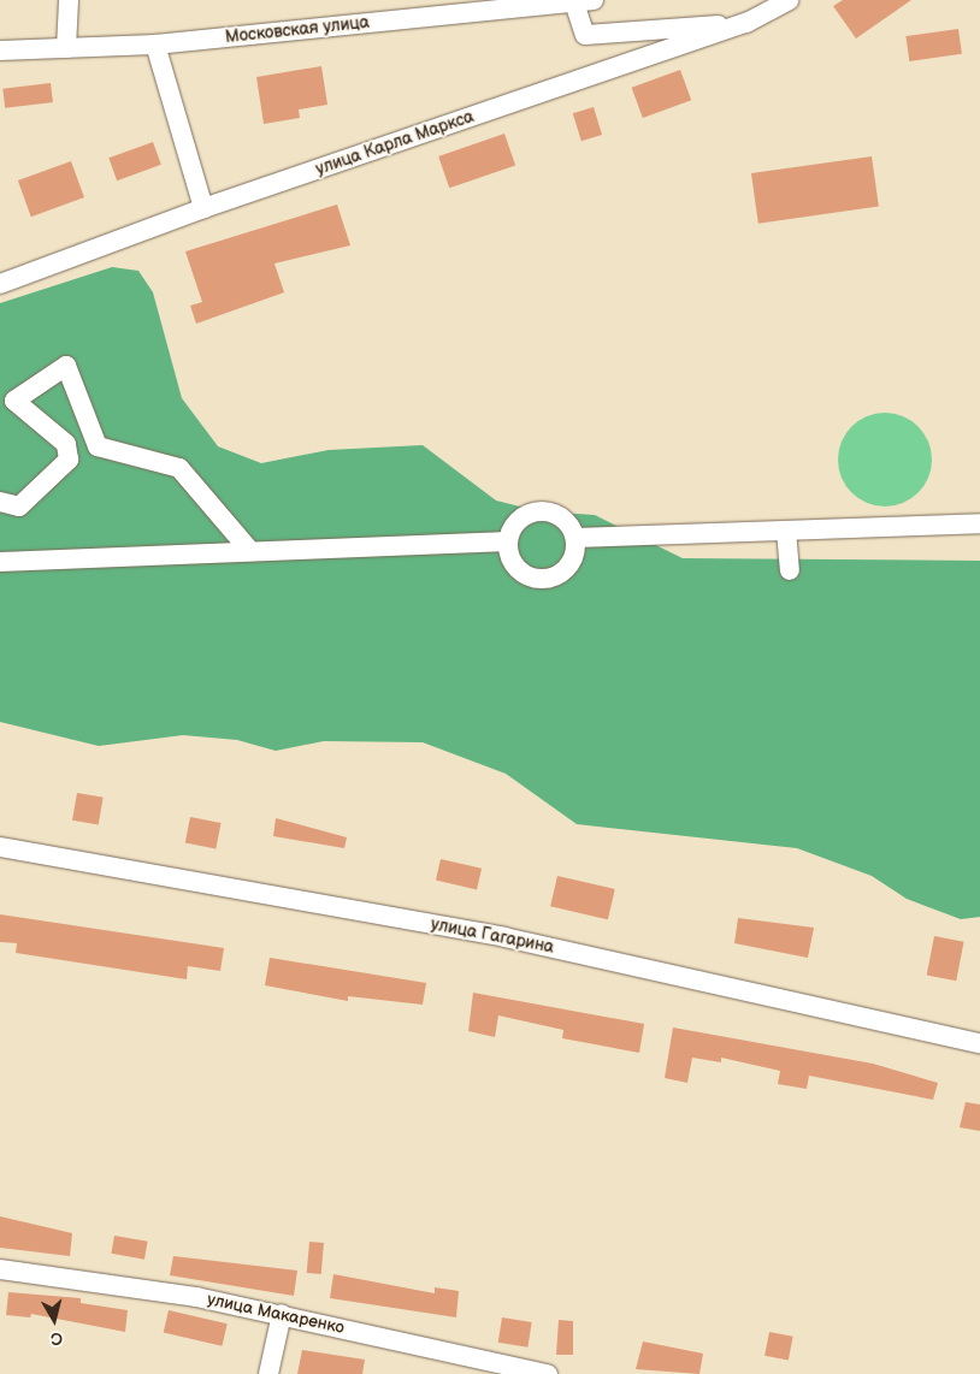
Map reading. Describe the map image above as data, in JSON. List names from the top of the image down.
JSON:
{
  "streets": {
    "street": [
      "Московская улица",
      "улица Карла Маркса",
      "улица Гагарина",
      "улица Макаренко"
    ]
  },
  "north": "bottom"
}
